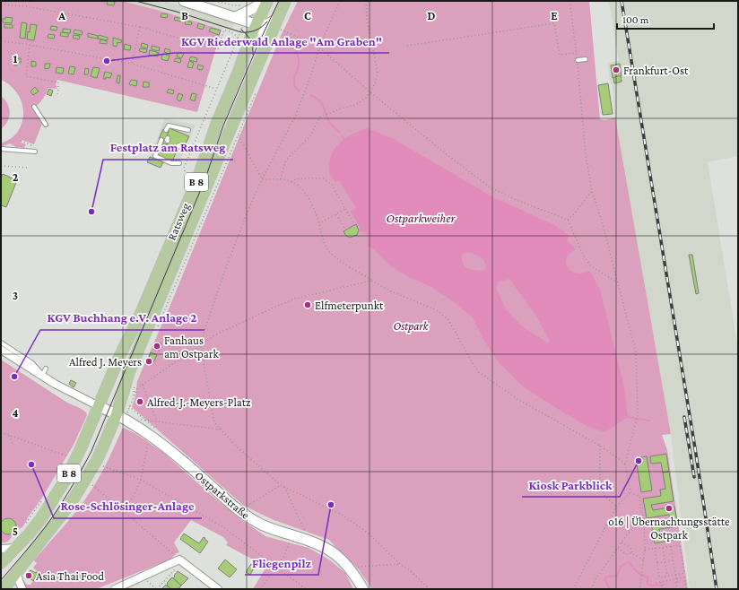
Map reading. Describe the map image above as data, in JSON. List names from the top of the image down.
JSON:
{
  "streets": {
    "main road": ["B 8", "Ratsweg"],
    "street": ["Ostparkstraße"]
  },
  "crossings": [
    ["B 8", "Ratsweg"],
    ["B 8", "Ostparkstraße"],
    ["Ratsweg", "Ostparkstraße"]
  ],
  "water": ["Ostparkweiher"],
  "parks": ["Ostpark"],
  "places": [
    "KGV Riederwald Anlage \"Am Graben\"",
    "Frankfurt-Ost",
    "Festplatz am Ratsweg",
    "Elfmeterpunkt",
    "Fanhaus am Ostpark",
    "Alfred J. Meyers",
    "KGV Buchhang e.V. Anlage 2",
    "Alfred-J.-Meyers-Platz",
    "Kiosk Parkblick",
    "Rose-Schlösinger-Anlage",
    "Fliegenpilz",
    "o16 | Übernachtungsstätte Ostpark",
    "Asia Thai Food"
  ],
  "scale_bar": "100 m",
  "grid": {
    "columns": [
      "A",
      "B",
      "C",
      "D",
      "E"
    ],
    "rows": [
      "1",
      "2",
      "3",
      "4",
      "5"
    ]
  }
}
